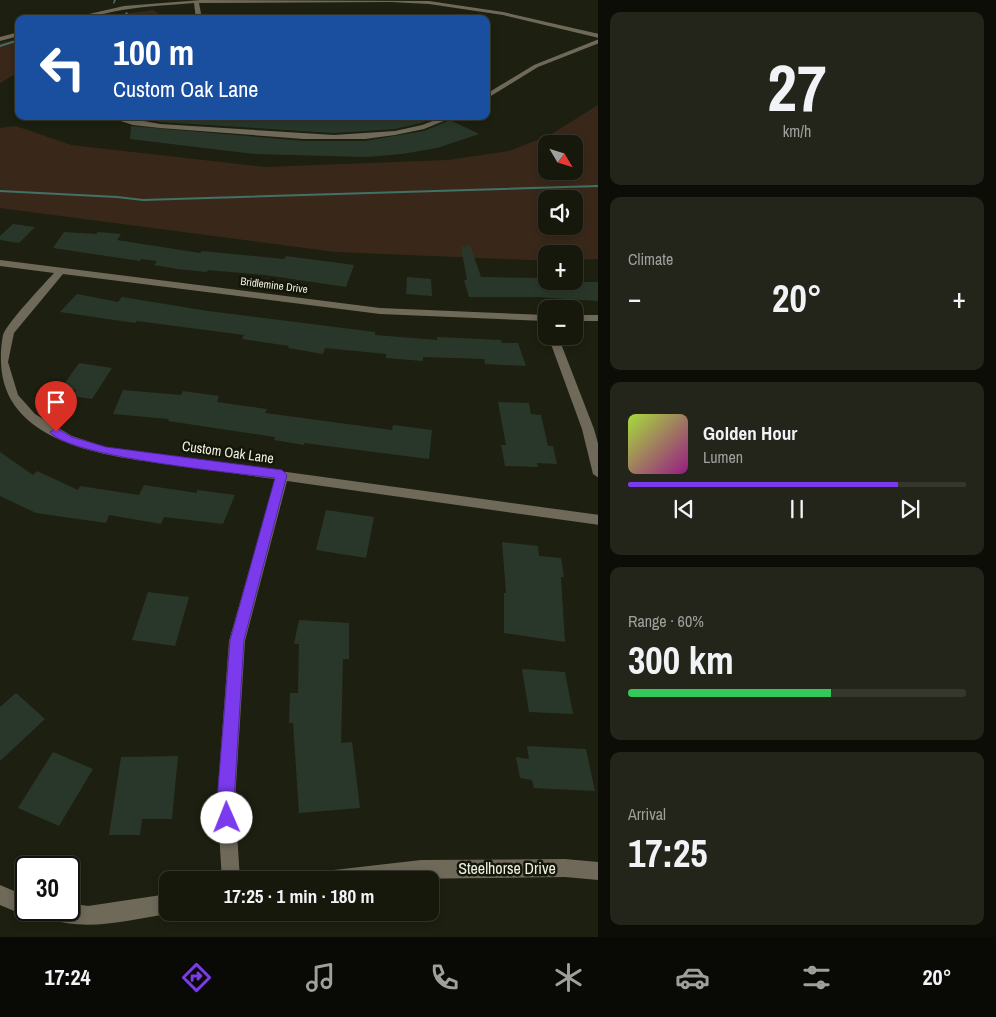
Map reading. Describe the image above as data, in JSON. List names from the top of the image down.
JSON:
{
  "streets": {
    "street": ["Bridlemine Drive", "Custom Oak Lane", "Steelhorse Drive"]
  },
  "crossings": [
    ["Bridlemine Drive", "Custom Oak Lane"]
  ],
  "north": "bottom right",
  "page": {
    "tile": [
      ["27", "km/h"],
      "Climate",
      ["Range · 60%", "300 km"],
      ["Arrival", "17:25"]
    ],
    "turn": ["100 m", "Custom Oak Lane"],
    "map_buttons": ["+", "−"],
    "heat": ["−", "20°", "+"],
    "song": ["Golden Hour", "Lumen"],
    "limit": "30",
    "trip": "17:25 · 1 min · 180 m",
    "tabs": ["17:24", "20°"]
  }
}
